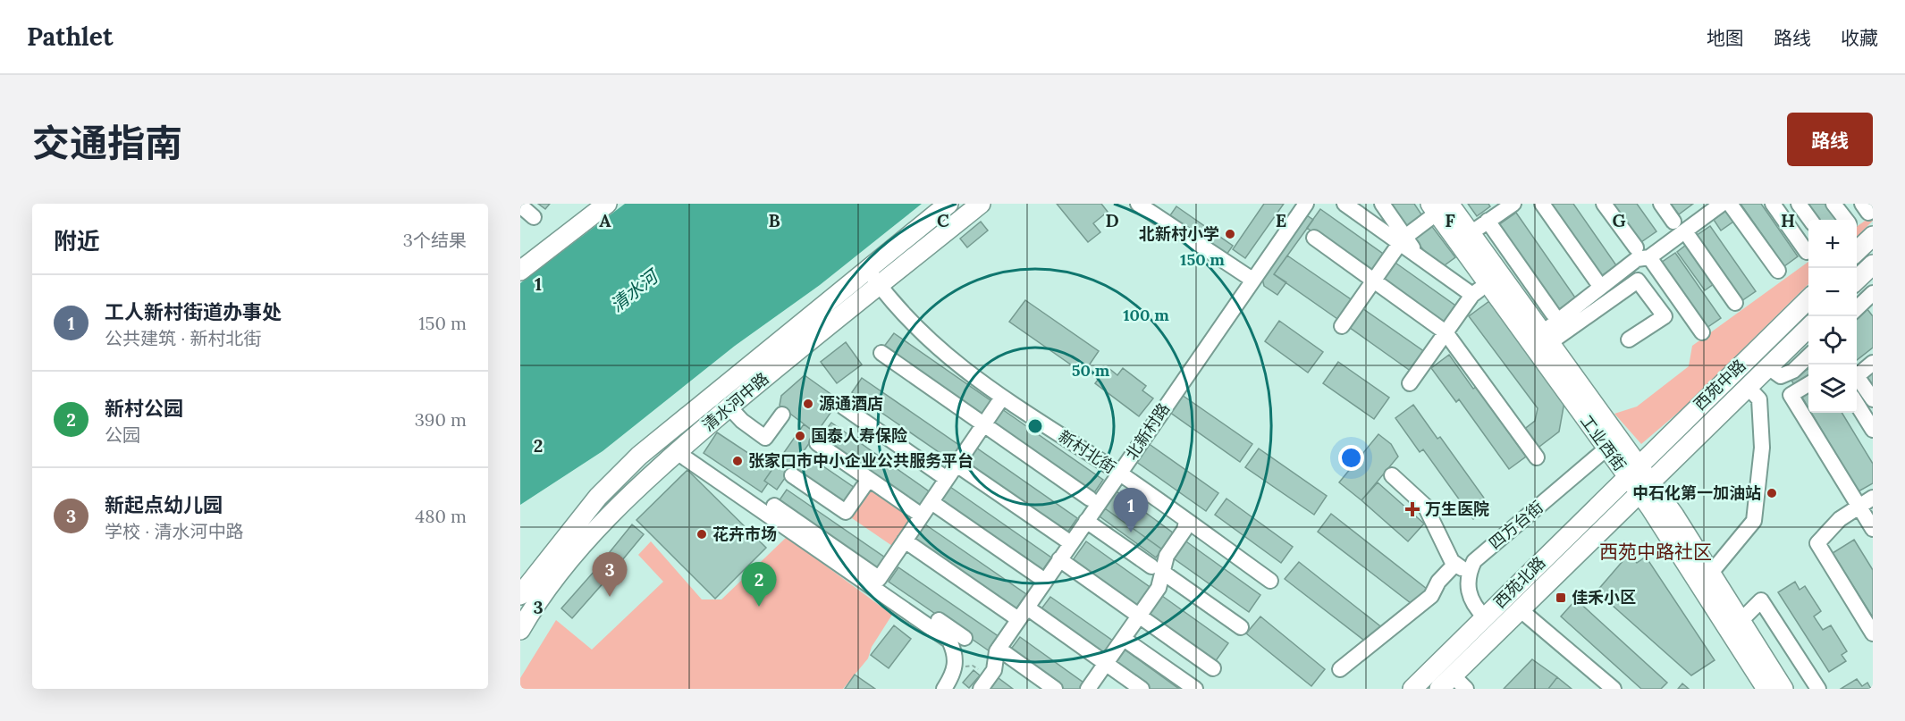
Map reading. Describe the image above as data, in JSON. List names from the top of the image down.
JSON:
{
  "streets": {
    "main road": [
      "西苑中路",
      "清水河中路",
      "工业西街",
      "西苑北路"
    ],
    "street": ["北新村路", "新村北街", "四方台街"]
  },
  "crossings": [
    ["西苑中路", "工业西街"],
    ["西苑中路", "西苑北路"],
    ["清水河中路", "新村北街"],
    ["北新村路", "新村北街"],
    ["工业西街", "四方台街"],
    ["工业西街", "西苑北路"]
  ],
  "districts": ["西苑中路社区"],
  "water": ["清水河"],
  "places": {
    "other": [
      "北新村小学",
      "源通酒店",
      "国泰人寿保险",
      "张家口市中小企业公共服务平台",
      "中石化第一加油站",
      "花卉市场"
    ],
    "health": ["万生医院"],
    "transit": ["佳禾小区"]
  },
  "page": {
    "header": "Pathlet",
    "nav": ["地图", "路线", "收藏"],
    "title": "交通指南",
    "buttons": "路线",
    "heading": ["附近", "3个结果"],
    "map_buttons": ["+", "−"],
    "list": [
      {
        "mark": "1",
        "name": "工人新村街道办事处",
        "note": "公共建筑 · 新村北街",
        "value": "150 m"
      },
      {
        "mark": "2",
        "name": "新村公园",
        "note": "公园",
        "value": "390 m"
      },
      {
        "mark": "3",
        "name": "新起点幼儿园",
        "note": "学校 · 清水河中路",
        "value": "480 m"
      }
    ],
    "pins": ["1", "3", "2"]
  },
  "grid": {
    "columns": [
      "A",
      "B",
      "C",
      "D",
      "E",
      "F",
      "G",
      "H"
    ],
    "rows": ["1", "2", "3"]
  },
  "rings": ["150 m", "100 m", "50 m"]
}
